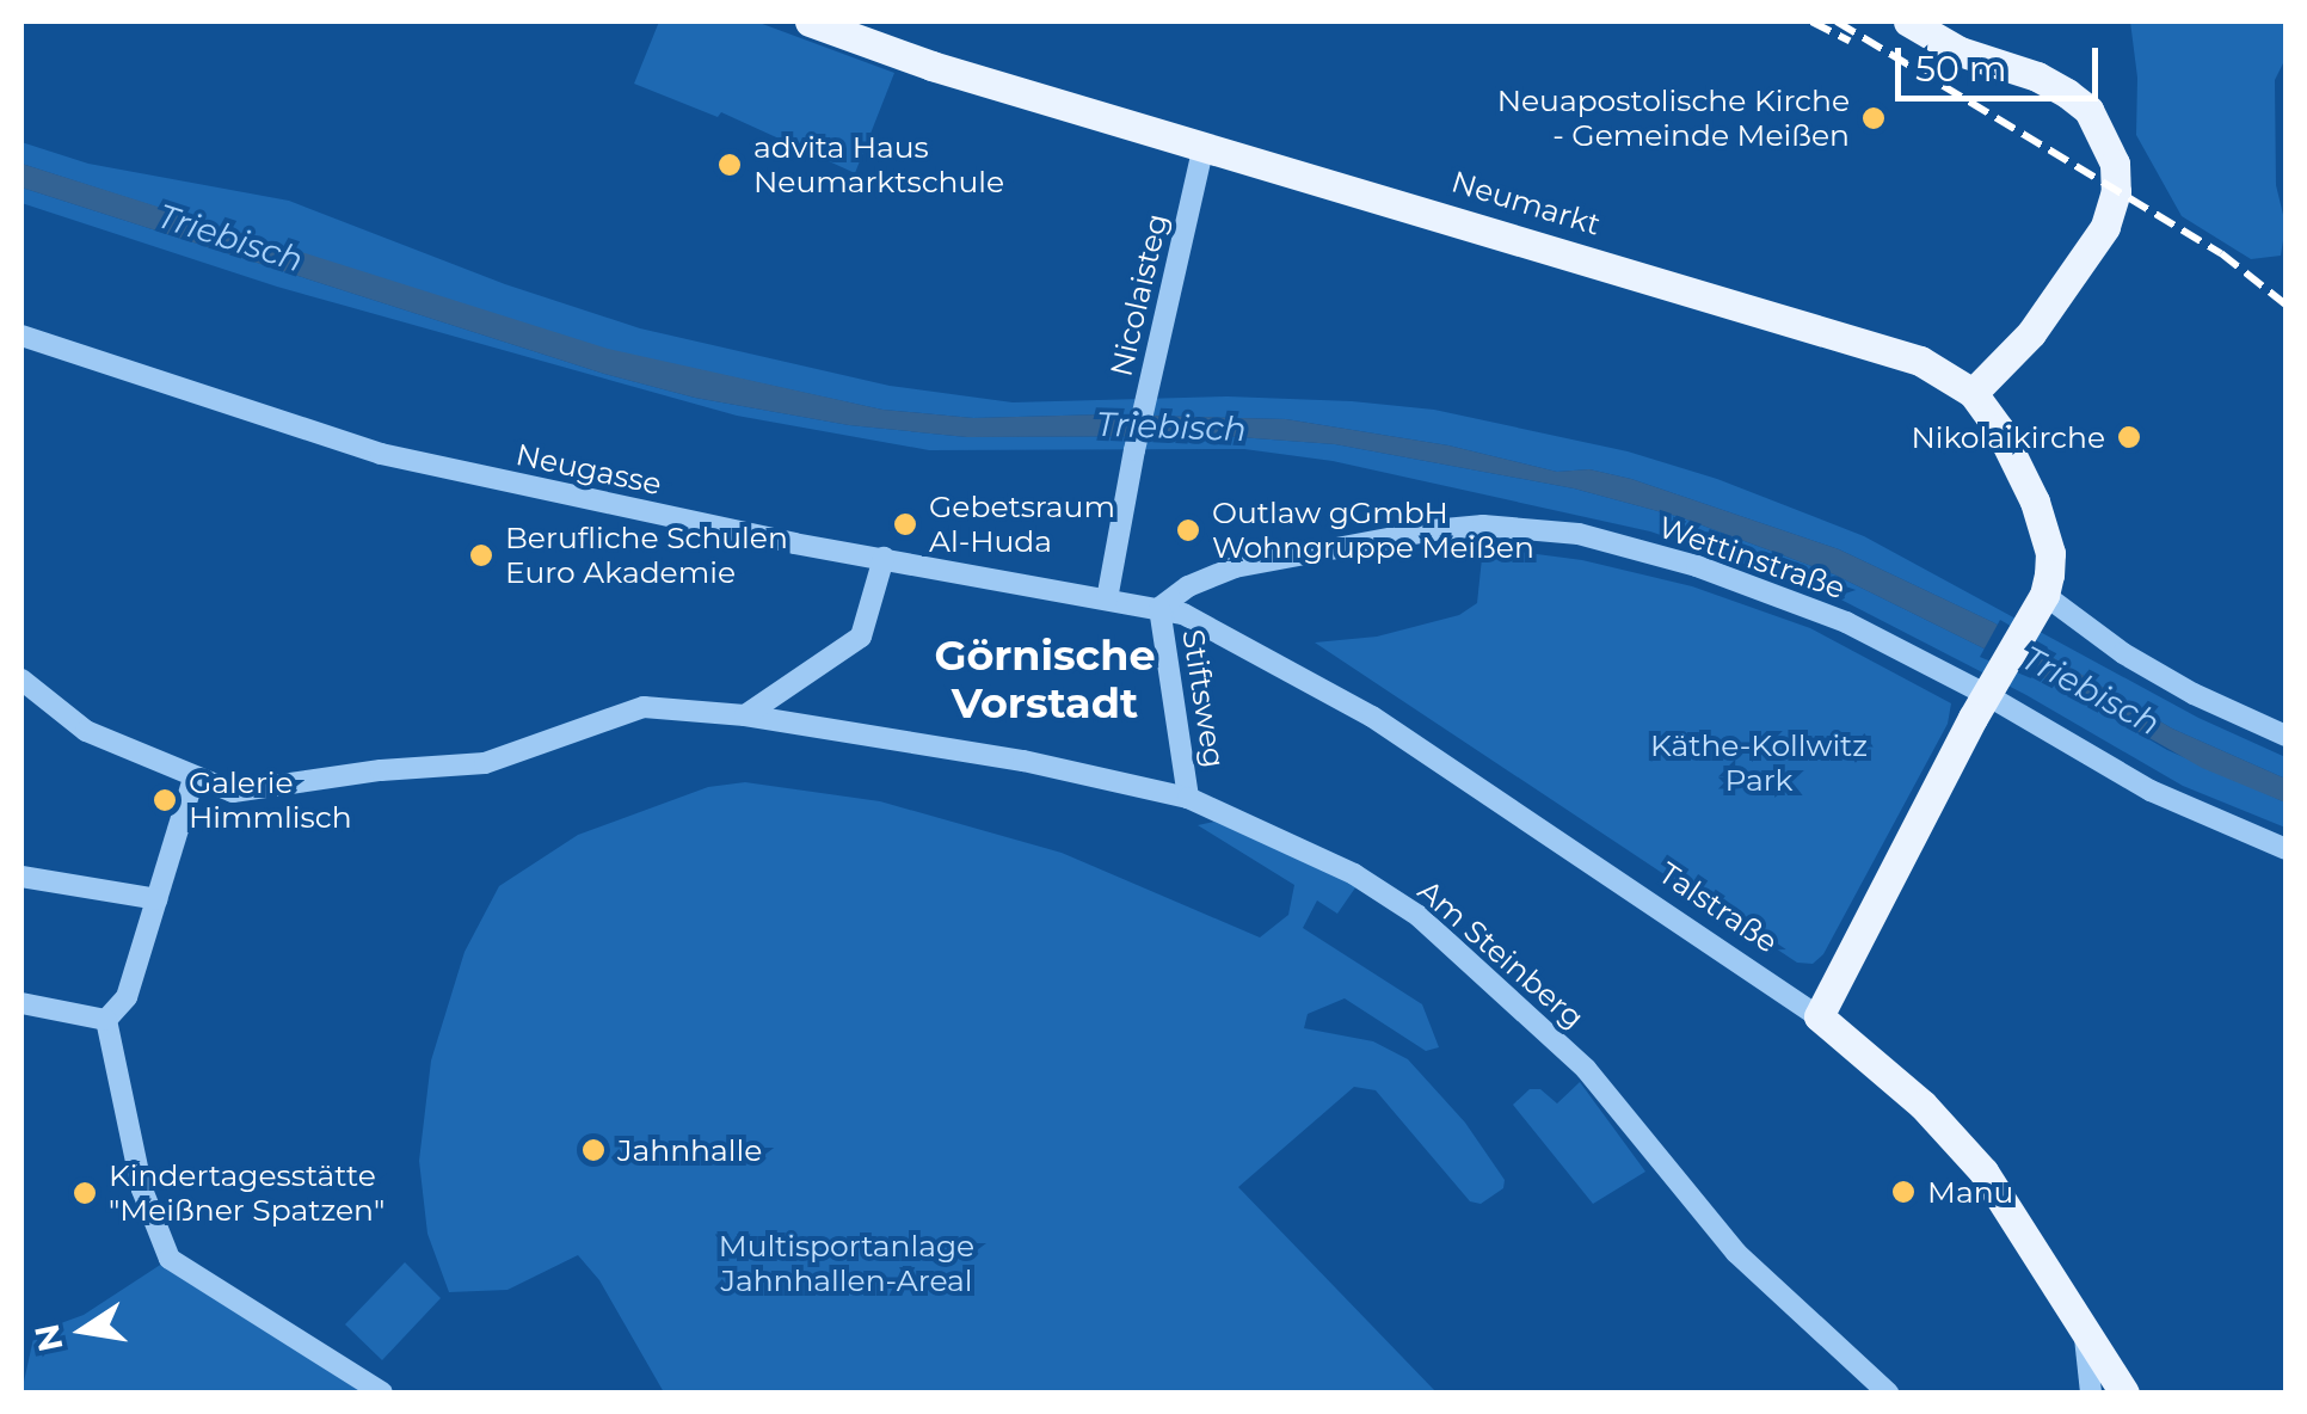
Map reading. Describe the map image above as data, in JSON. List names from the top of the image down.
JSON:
{
  "streets": {
    "main road": ["Neumarkt", "Talstraße"],
    "street": [
      "Nicolaisteg",
      "Neugasse",
      "Wettinstraße",
      "Stiftsweg",
      "Am Steinberg"
    ]
  },
  "crossings": [
    ["Neumarkt", "Nicolaisteg"],
    ["Neumarkt", "Wettinstraße"],
    ["Neumarkt", "Talstraße"],
    ["Nicolaisteg", "Neugasse"],
    ["Neugasse", "Wettinstraße"],
    ["Neugasse", "Stiftsweg"],
    ["Neugasse", "Talstraße"],
    ["Wettinstraße", "Stiftsweg"],
    ["Wettinstraße", "Talstraße"],
    ["Stiftsweg", "Talstraße"],
    ["Stiftsweg", "Am Steinberg"]
  ],
  "districts": ["Görnische Vorstadt"],
  "water": ["Triebisch"],
  "parks": ["Käthe-Kollwitz Park", "Multisportanlage Jahnhallen-Areal"],
  "places": [
    "Neuapostolische Kirche - Gemeinde Meißen",
    "advita Haus Neumarktschule",
    "Nikolaikirche",
    "Gebetsraum Al-Huda",
    "Outlaw gGmbH Wohngruppe Meißen",
    "Berufliche Schulen Euro Akademie",
    "Galerie Himmlisch",
    "Jahnhalle",
    "Manu",
    "Kindertagesstätte \"Meißner Spatzen\""
  ],
  "scale_bar": "50 m",
  "north": "left"
}
